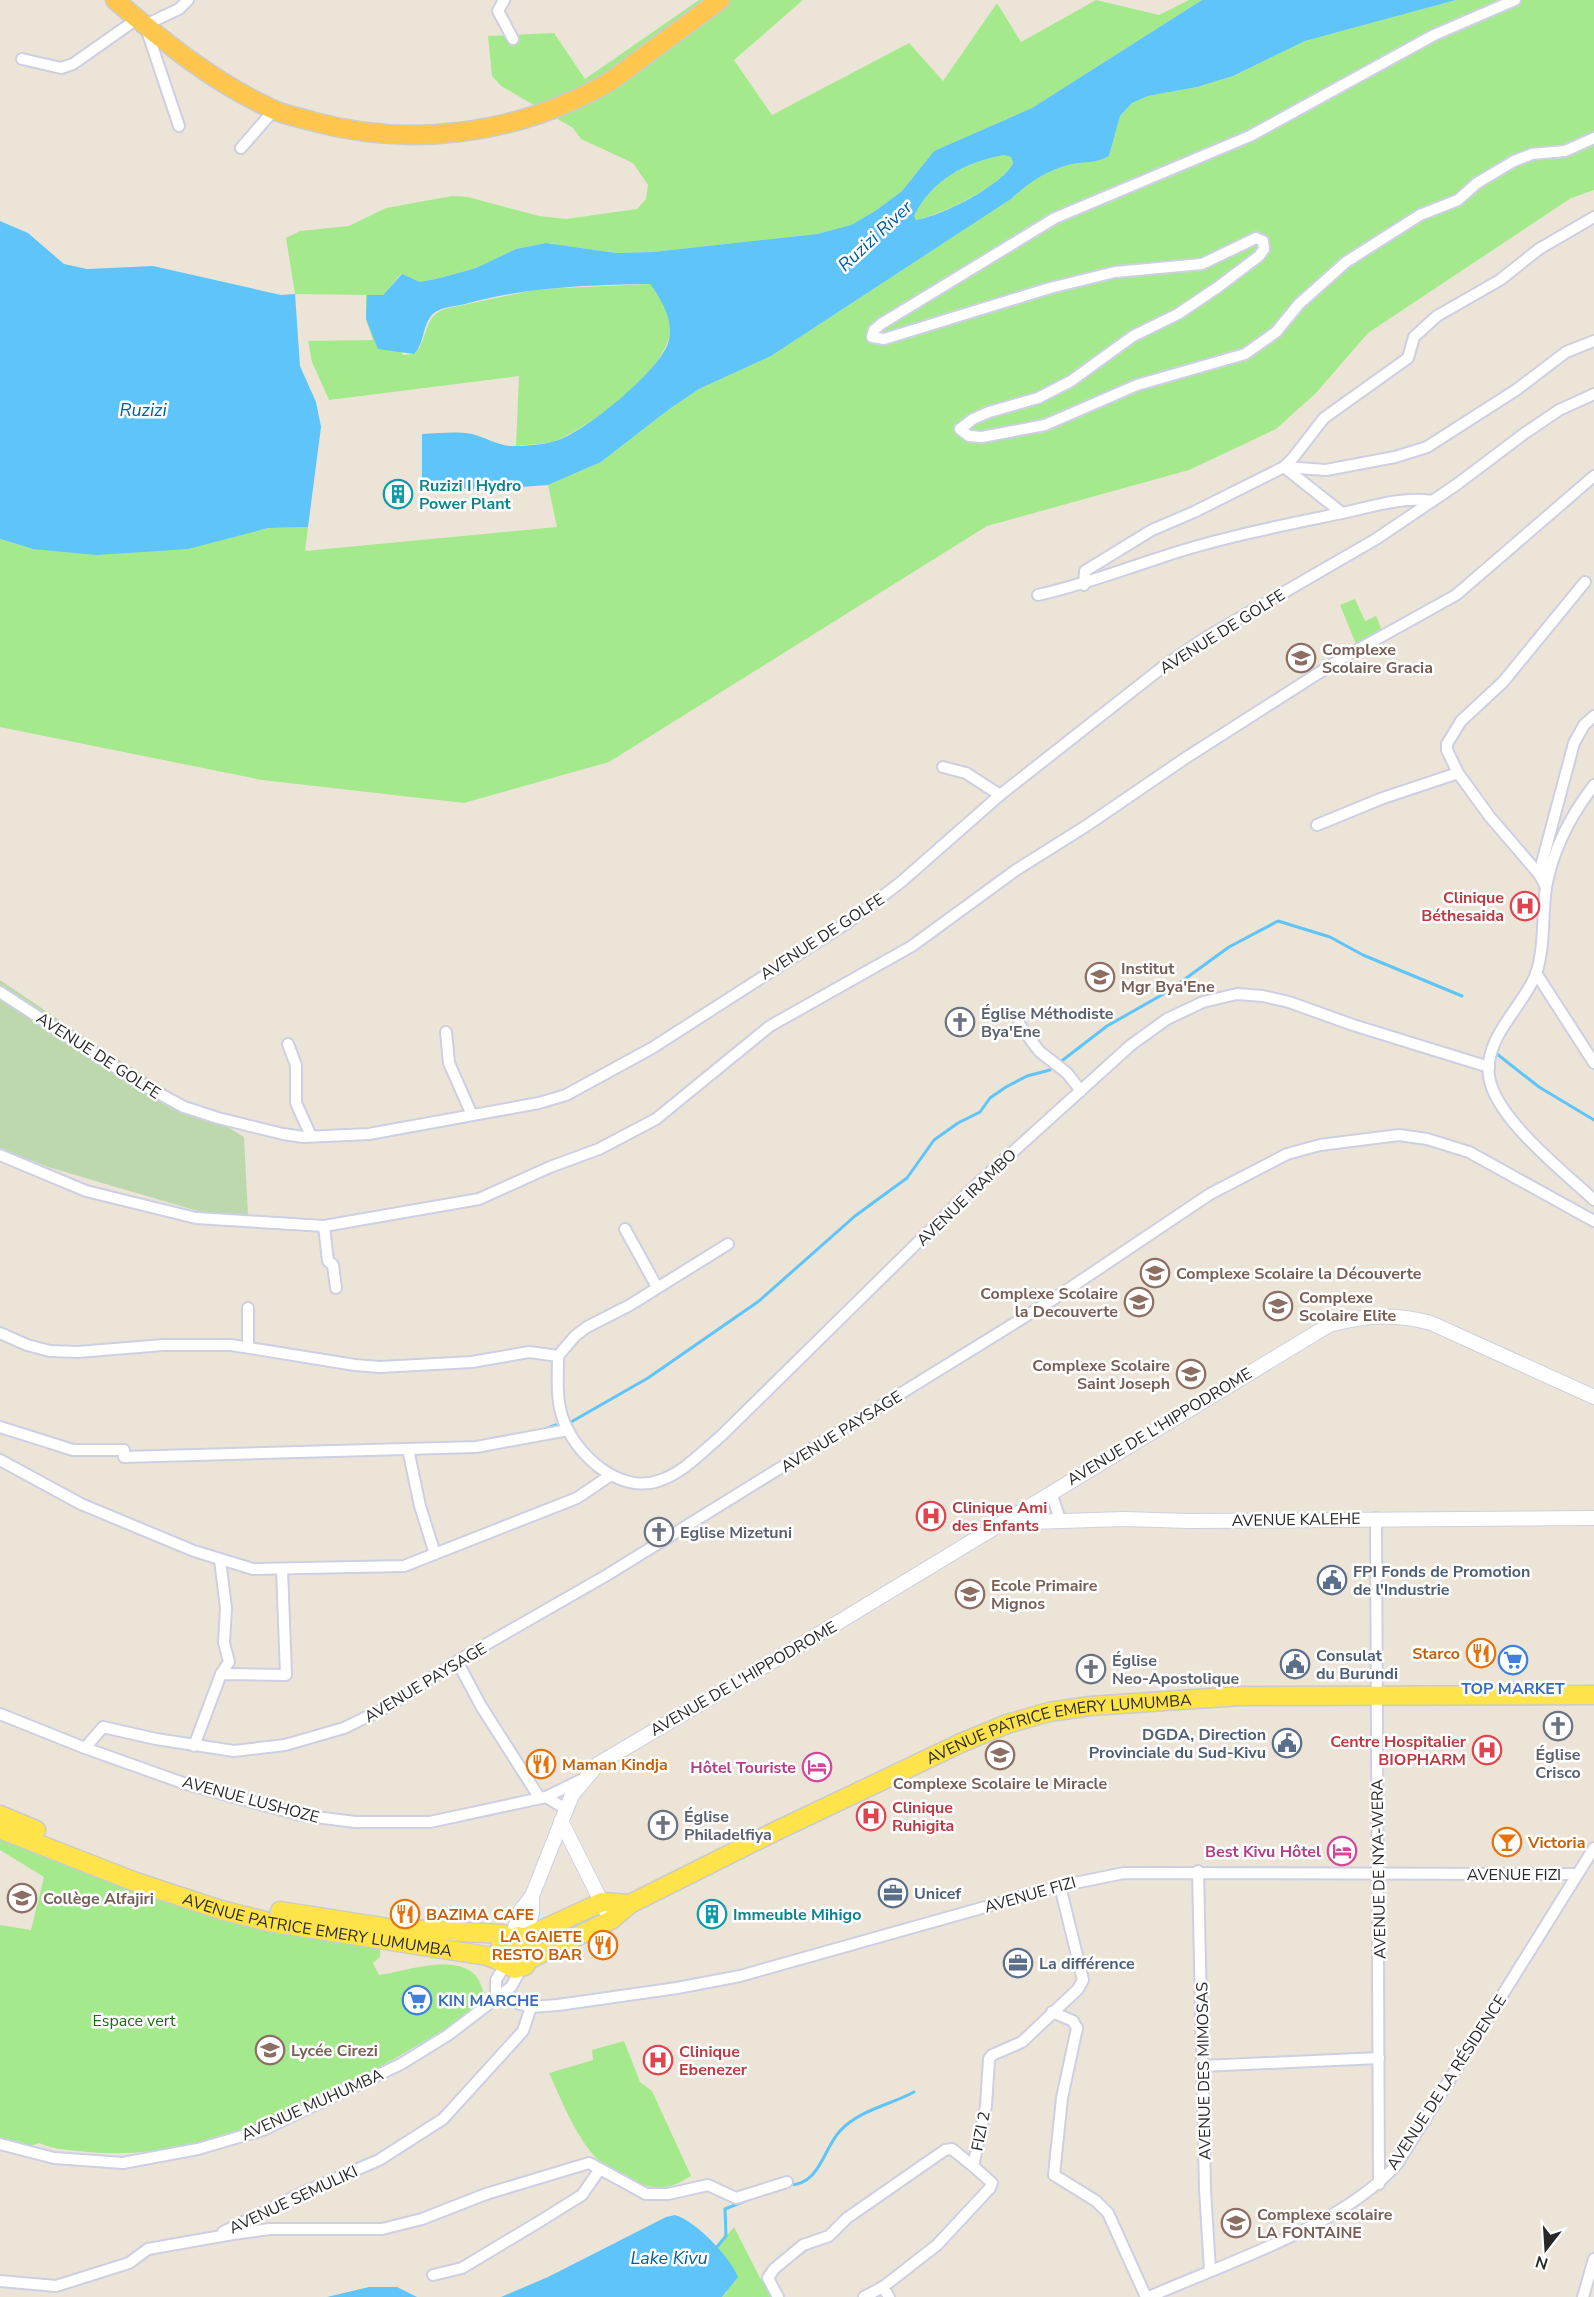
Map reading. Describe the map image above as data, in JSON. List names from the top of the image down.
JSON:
{
  "streets": {
    "main road": ["AVENUE PATRICE EMERY LUMUMBA"],
    "street": [
      "AVENUE DE GOLFE",
      "AVENUE IRAMBO",
      "AVENUE DE L'HIPPODROME",
      "AVENUE PAYSAGE",
      "AVENUE KALEHE",
      "AVENUE LUSHOZE",
      "AVENUE DE NYA-WERA",
      "AVENUE FIZI",
      "AVENUE DES MIMOSAS",
      "AVENUE DE LA RÉSIDENCE",
      "AVENUE MUHUMBA",
      "FIZI 2",
      "AVENUE SEMULIKI"
    ]
  },
  "crossings": [
    ["AVENUE DE L'HIPPODROME", "AVENUE KALEHE"],
    ["AVENUE DE L'HIPPODROME", "AVENUE PATRICE EMERY LUMUMBA"],
    ["AVENUE DE L'HIPPODROME", "AVENUE LUSHOZE"],
    ["AVENUE PAYSAGE", "AVENUE LUSHOZE"],
    ["AVENUE KALEHE", "AVENUE DE NYA-WERA"],
    ["AVENUE PATRICE EMERY LUMUMBA", "AVENUE DE NYA-WERA"],
    ["AVENUE PATRICE EMERY LUMUMBA", "AVENUE MUHUMBA"],
    ["AVENUE DE NYA-WERA", "AVENUE FIZI"],
    ["AVENUE DE NYA-WERA", "AVENUE DE LA RÉSIDENCE"],
    ["AVENUE FIZI", "AVENUE DES MIMOSAS"],
    ["AVENUE FIZI", "AVENUE DE LA RÉSIDENCE"],
    ["AVENUE FIZI", "AVENUE MUHUMBA"],
    ["AVENUE FIZI", "FIZI 2"],
    ["AVENUE FIZI", "AVENUE SEMULIKI"],
    ["AVENUE DES MIMOSAS", "AVENUE DE LA RÉSIDENCE"]
  ],
  "water": ["Ruzizi River", "Ruzizi", "Lake Kivu"],
  "parks": ["Espace vert"],
  "places": {
    "building": ["Ruzizi I Hydro Power Plant", "Immeuble Mihigo"],
    "school or university": [
      "Complexe Scolaire Gracia",
      "Institut Mgr Bya'Ene",
      "Complexe Scolaire la Découverte",
      "Complexe Scolaire la Decouverte",
      "Complexe Scolaire Elite",
      "Complexe Scolaire Saint Joseph",
      "Ecole Primaire Mignos",
      "Complexe Scolaire le Miracle",
      "Collège Alfajiri",
      "Lycée Cirezi",
      "Complexe scolaire LA FONTAINE"
    ],
    "hospital": [
      "Clinique Béthesaida",
      "Clinique Ami des Enfants",
      "Centre Hospitalier BIOPHARM",
      "Clinique Ruhigita",
      "Clinique Ebenezer"
    ],
    "church": [
      "Église Méthodiste Bya'Ene",
      "Eglise Mizetuni",
      "Église Neo-Apostolique",
      "Église Crisco",
      "Église Philadelfiya"
    ],
    "public building": ["FPI Fonds de Promotion de l'Industrie", "Consulat du Burundi", "DGDA, Direction Provinciale du Sud-Kivu"],
    "restaurant": [
      "Starco",
      "Maman Kindja",
      "BAZIMA CAFE",
      "LA GAIETE RESTO BAR"
    ],
    "supermarket": ["TOP MARKET", "KIN MARCHE"],
    "hotel": ["Hôtel Touriste", "Best Kivu Hôtel"],
    "bar": ["Victoria"],
    "office": ["Unicef", "La différence"]
  },
  "north": "bottom"
}
